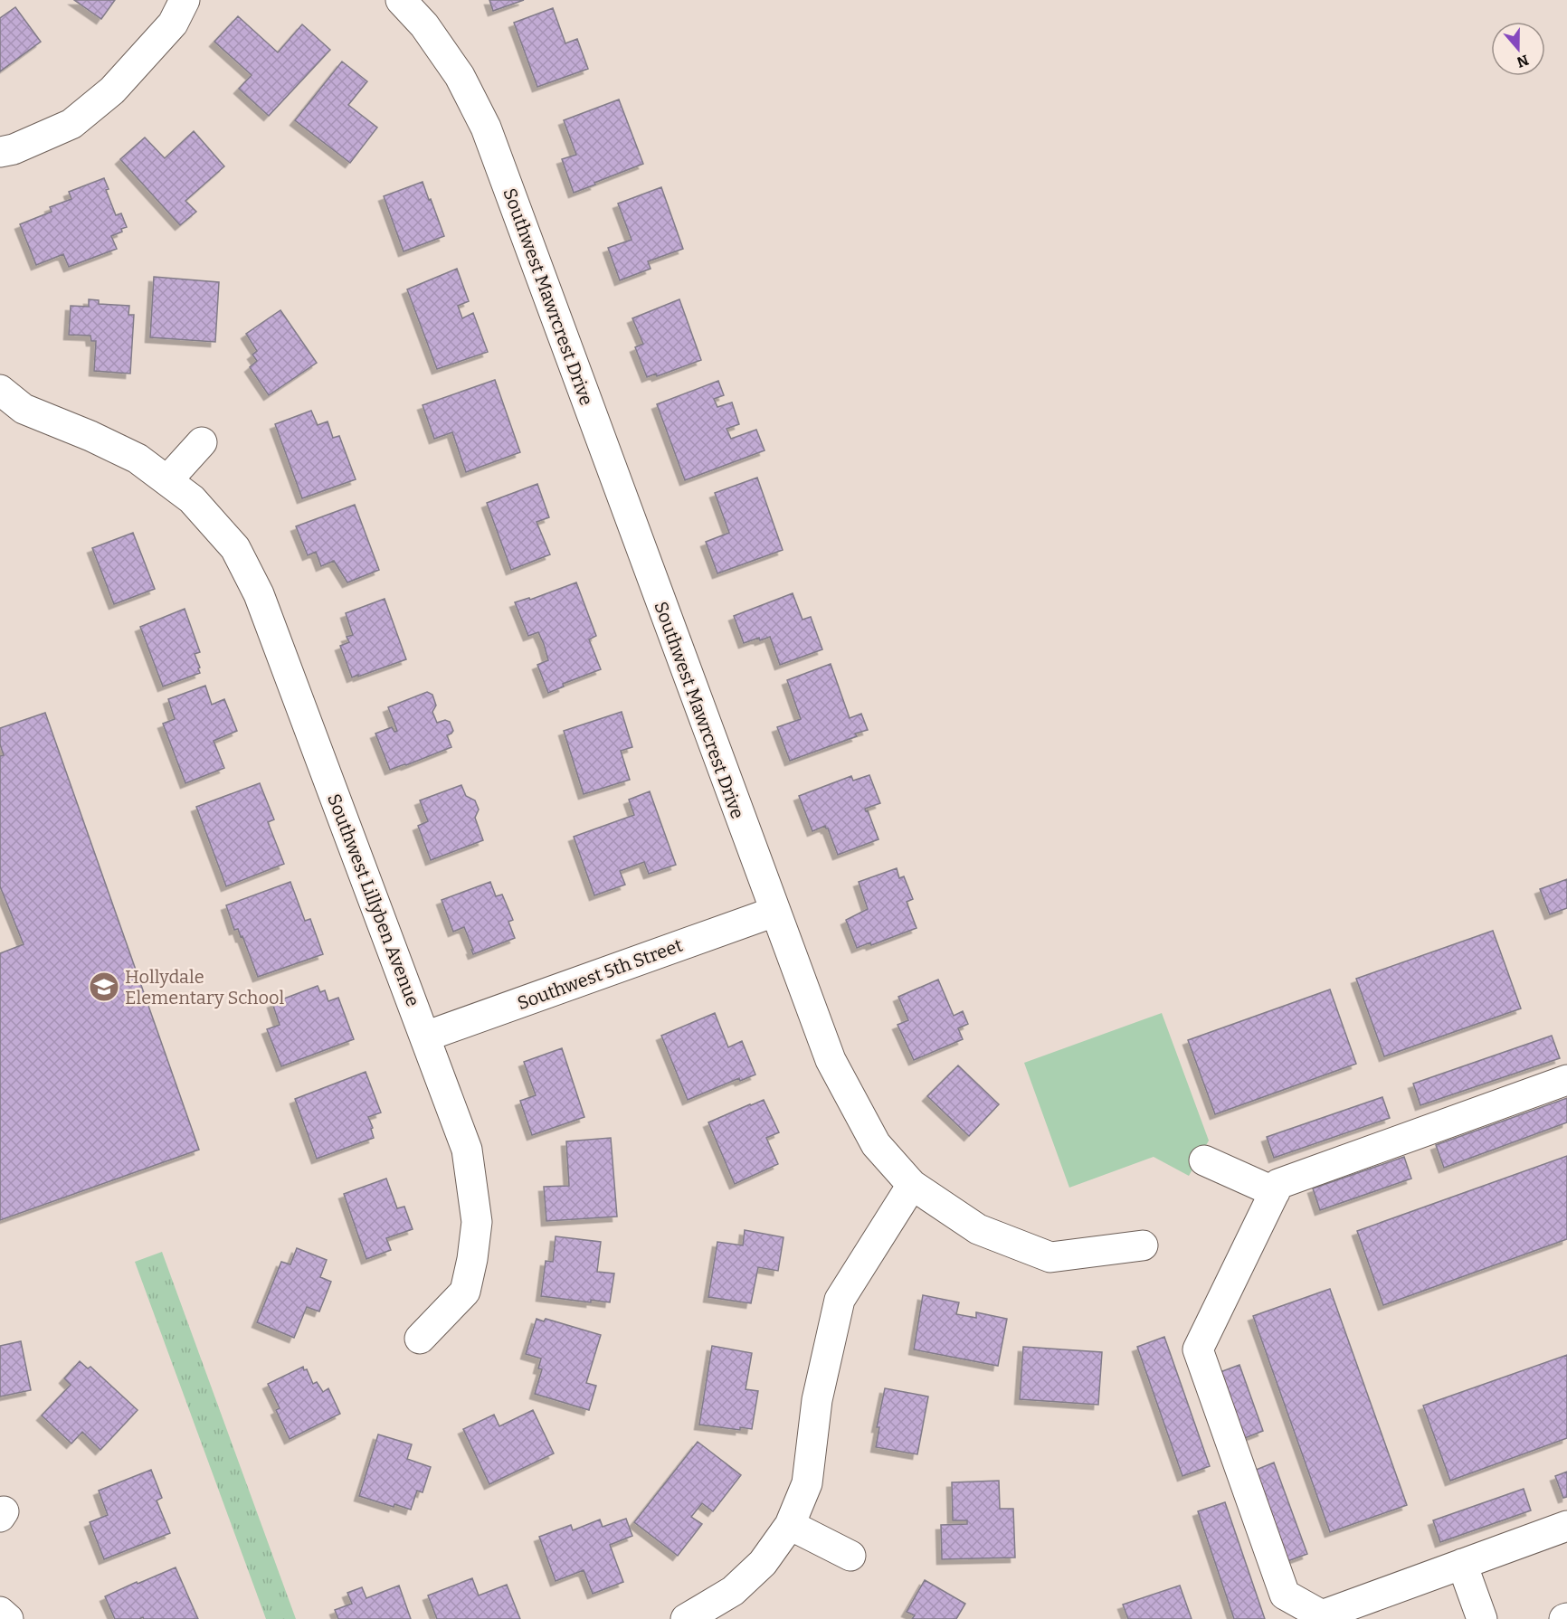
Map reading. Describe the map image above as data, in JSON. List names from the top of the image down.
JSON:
{
  "streets": {
    "street": ["Southwest Mawrcrest Drive", "Southwest Lillyben Avenue", "Southwest 5th Street"]
  },
  "crossings": [
    ["Southwest Mawrcrest Drive", "Southwest 5th Street"],
    ["Southwest Lillyben Avenue", "Southwest 5th Street"]
  ],
  "places": {
    "school or university": ["Hollydale Elementary School"]
  },
  "north": "bottom"
}
